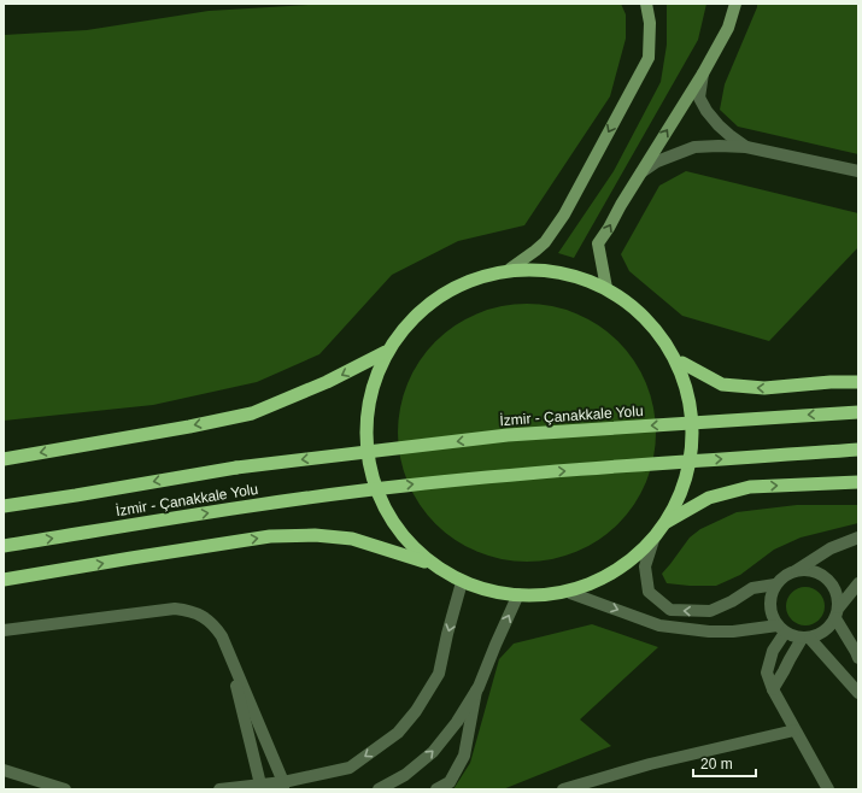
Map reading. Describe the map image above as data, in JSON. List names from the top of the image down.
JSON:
{
  "streets": {
    "highway": ["İzmir - Çanakkale Yolu"]
  },
  "scale_bar": "20 m"
}
